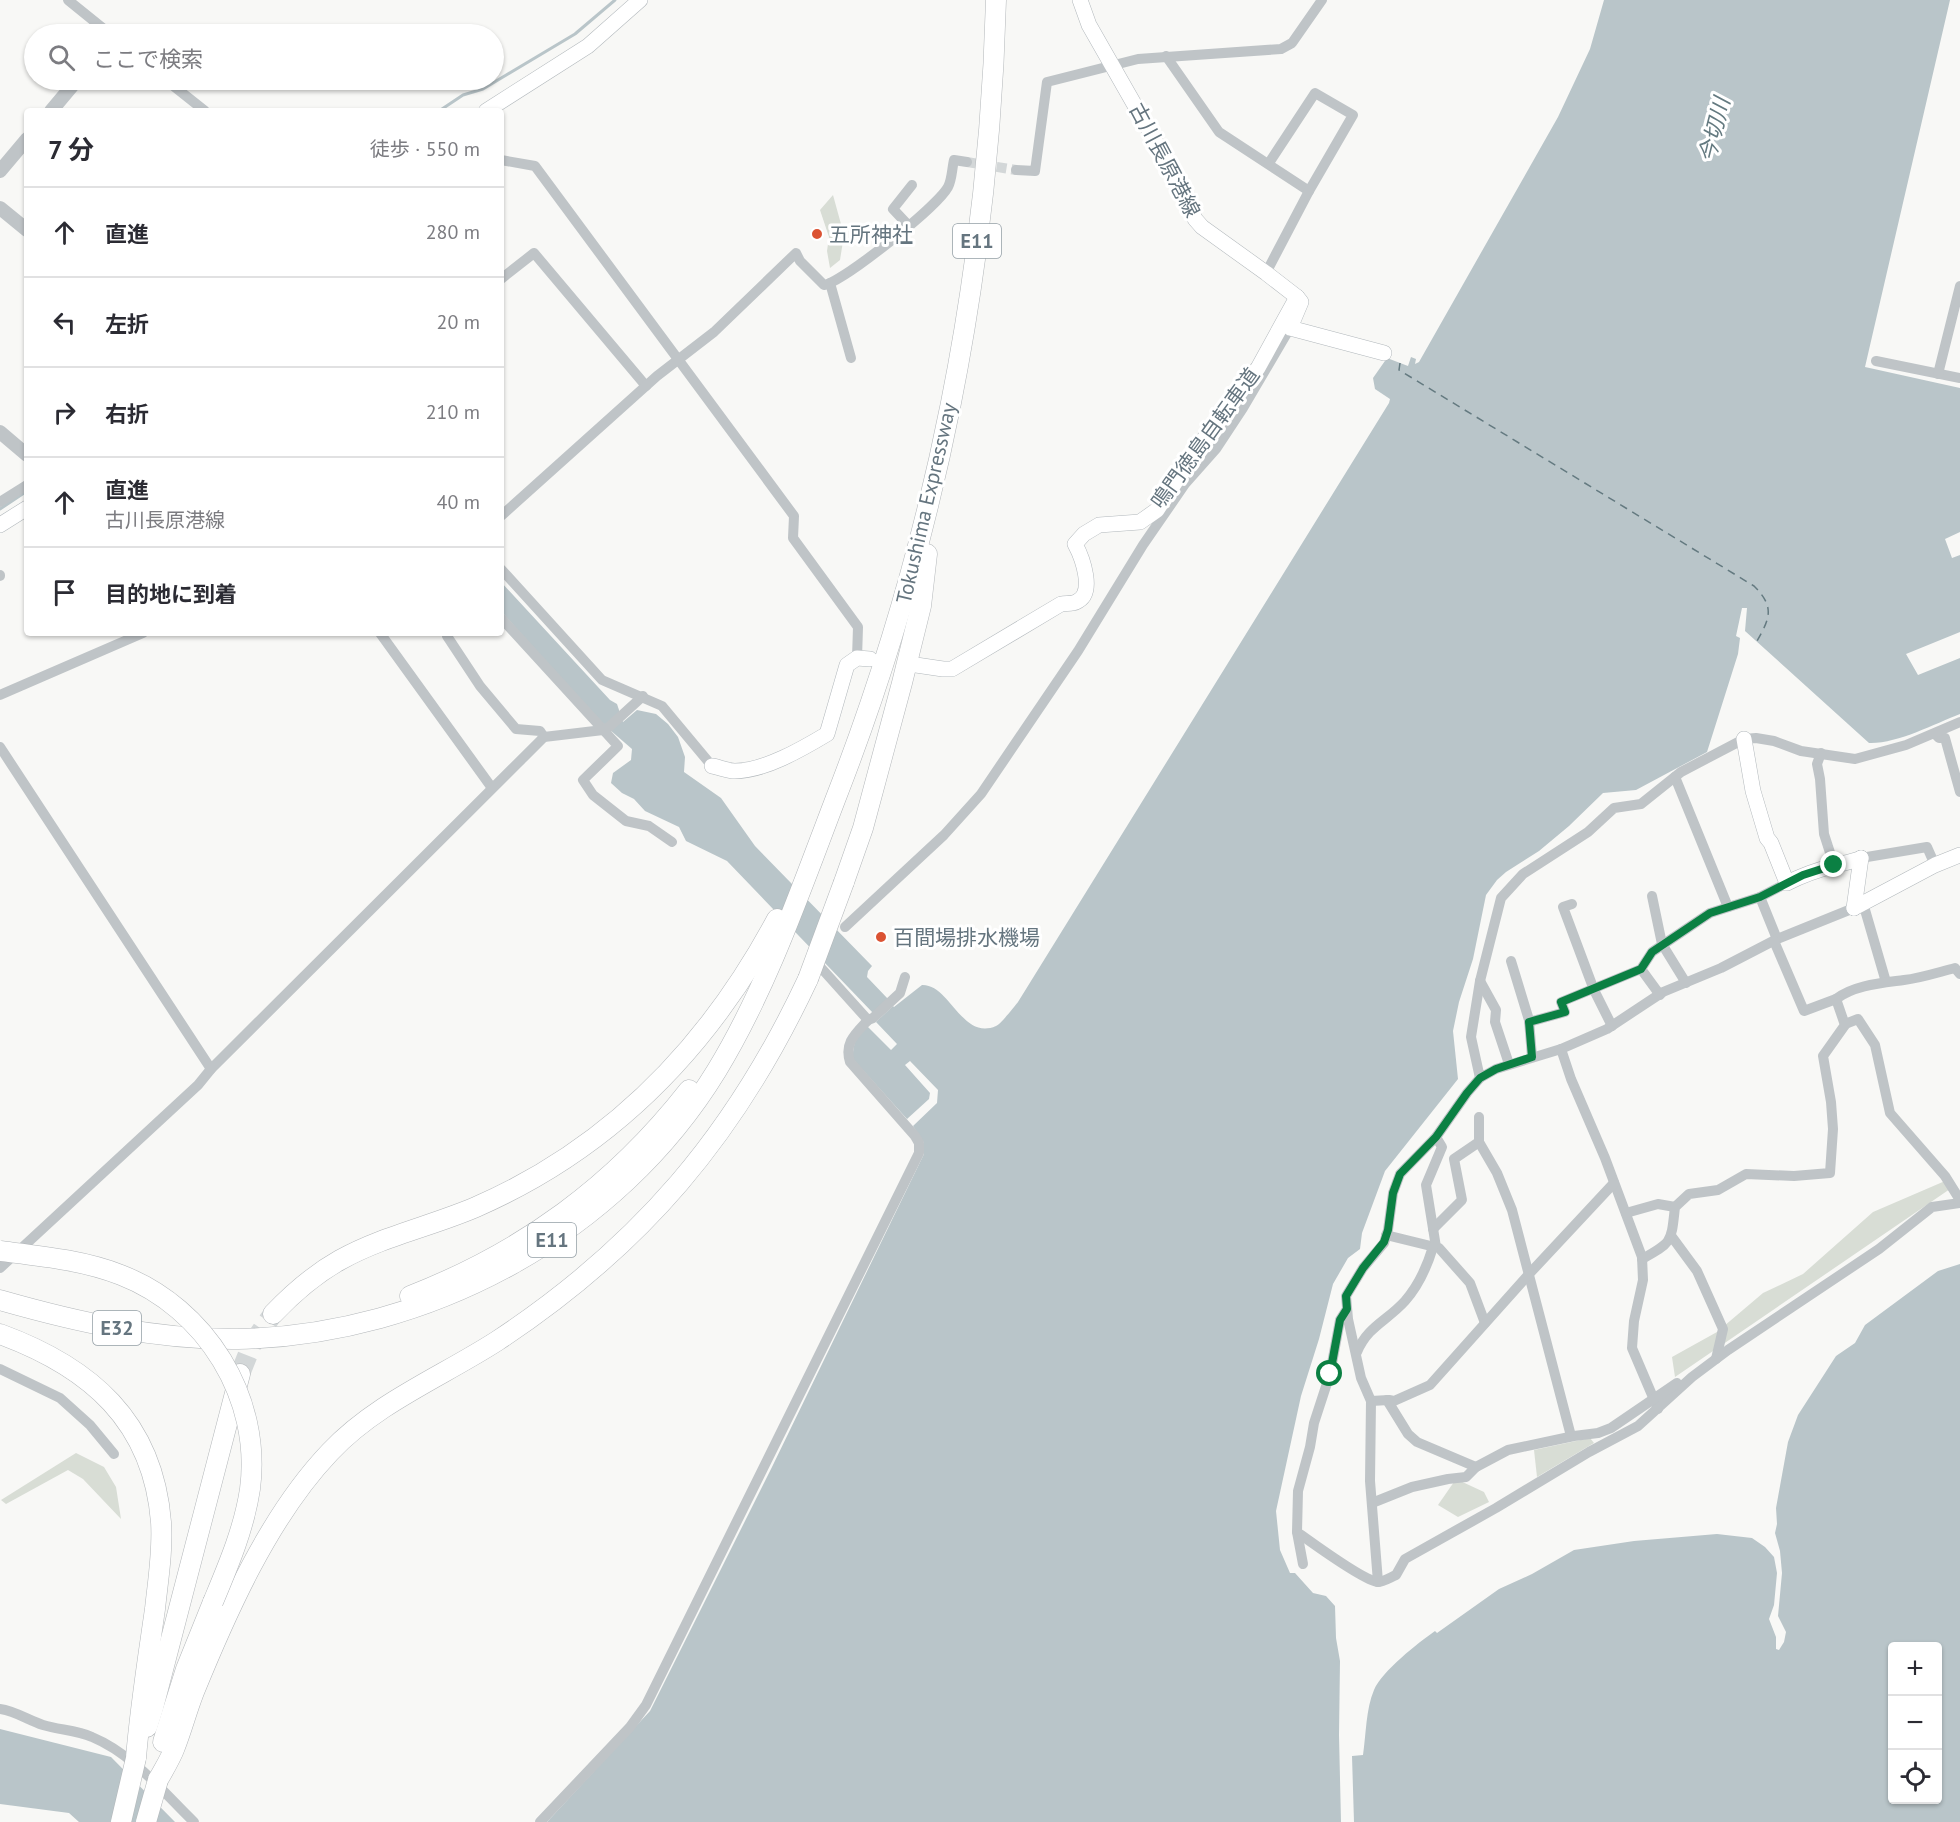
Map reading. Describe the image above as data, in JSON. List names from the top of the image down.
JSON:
{
  "streets": {
    "highway": ["E11", "Tokushima Expressway", "E32"],
    "main road": ["古川長原港線", "鳴門徳島自転車道"]
  },
  "crossings": [
    ["古川長原港線", "鳴門徳島自転車道"]
  ],
  "water": ["今切川"],
  "places": ["五所神社", "百間場排水機場"],
  "page": {
    "search": "ここで検索",
    "heading": ["7 分", "徒歩 · 550 m"],
    "list": [
      ["直進", "280 m"],
      ["左折", "20 m"],
      ["右折", "210 m"],
      ["直進", "古川長原港線", "40 m"],
      "目的地に到着"
    ],
    "map_buttons": ["+", "−"]
  }
}
